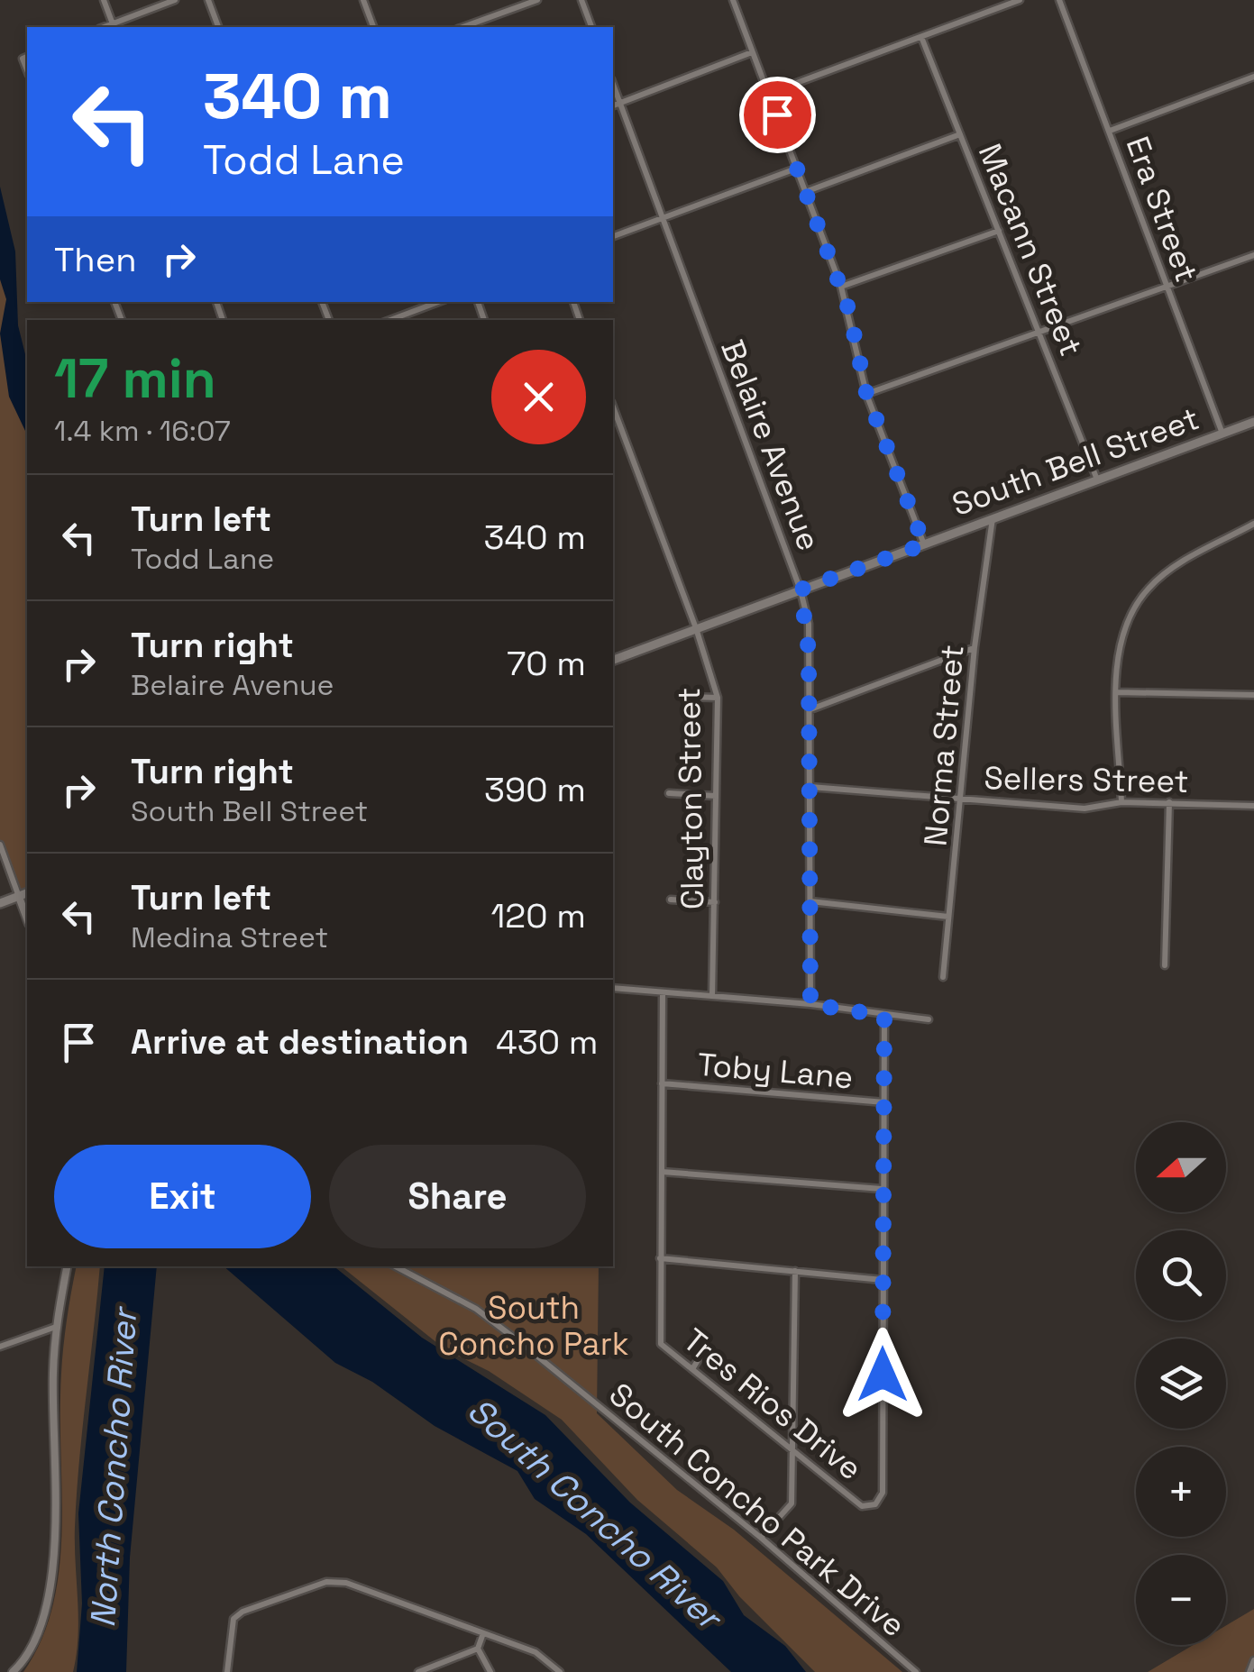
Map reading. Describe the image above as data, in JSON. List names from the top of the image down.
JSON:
{
  "streets": {
    "main road": ["South Bell Street"],
    "street": [
      "Era Street",
      "Macann Street",
      "Belaire Avenue",
      "Norma Street",
      "Sellers Street",
      "Clayton Street",
      "Toby Lane",
      "Tres Rios Drive",
      "South Concho Park Drive"
    ]
  },
  "crossings": [
    ["Era Street", "South Bell Street"],
    ["Macann Street", "South Bell Street"],
    ["Belaire Avenue", "South Bell Street"],
    ["Belaire Avenue", "Sellers Street"],
    ["South Bell Street", "Norma Street"],
    ["South Bell Street", "Clayton Street"],
    ["Norma Street", "Sellers Street"],
    ["Toby Lane", "Tres Rios Drive"]
  ],
  "water": ["North Concho River", "South Concho River"],
  "parks": ["South Concho Park"],
  "north": "left",
  "page": {
    "turn": ["340 m", "Todd Lane"],
    "then": "Then",
    "heading": ["17 min", "1.4 km · 16:07"],
    "list": [
      {
        "name": "Turn left",
        "note": "Todd Lane",
        "value": "340 m"
      },
      {
        "name": "Turn right",
        "note": "Belaire Avenue",
        "value": "70 m"
      },
      {
        "name": "Turn right",
        "note": "South Bell Street",
        "value": "390 m"
      },
      {
        "name": "Turn left",
        "note": "Medina Street",
        "value": "120 m"
      },
      {
        "name": "Arrive at destination",
        "value": "430 m"
      }
    ],
    "map_buttons": ["+", "−"],
    "buttons": ["Exit", "Share"]
  }
}
